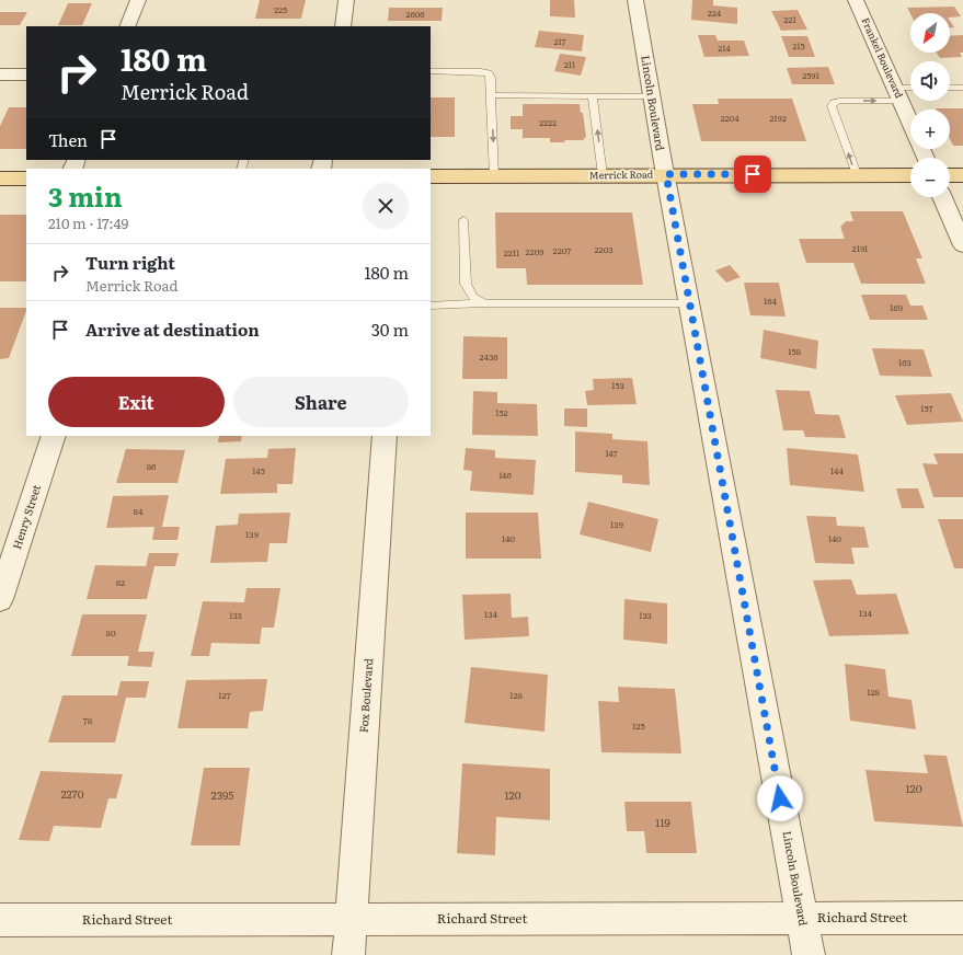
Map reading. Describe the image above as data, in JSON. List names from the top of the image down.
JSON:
{
  "streets": {
    "main road": ["Merrick Road"],
    "street": [
      "Frankel Boulevard",
      "Lincoln Boulevard",
      "Henry Street",
      "Fox Boulevard",
      "Richard Street"
    ]
  },
  "crossings": [
    ["Lincoln Boulevard", "Merrick Road"],
    ["Lincoln Boulevard", "Richard Street"],
    ["Fox Boulevard", "Richard Street"]
  ],
  "house_numbers": [
    "225",
    "224",
    "2606",
    "221",
    "217",
    "215",
    "214",
    "211",
    "2591",
    "2204",
    "2192",
    "2222",
    "2191",
    "2203",
    "2207",
    "2209",
    "2211",
    "164",
    "169",
    "158",
    "2436",
    "163",
    "153",
    "157",
    "152",
    "147",
    "86",
    "145",
    "144",
    "146",
    "84",
    "139",
    "139",
    "140",
    "140",
    "82",
    "134",
    "134",
    "133",
    "133",
    "80",
    "128",
    "127",
    "128",
    "78",
    "125",
    "120",
    "2270",
    "2395",
    "120",
    "119"
  ],
  "north": "bottom left",
  "page": {
    "map_buttons": ["+", "−"],
    "turn": ["180 m", "Merrick Road"],
    "then": "Then",
    "heading": ["3 min", "210 m · 17:49"],
    "list": [
      {
        "name": "Turn right",
        "note": "Merrick Road",
        "value": "180 m"
      },
      {
        "name": "Arrive at destination",
        "value": "30 m"
      }
    ],
    "buttons": ["Exit", "Share"]
  }
}
